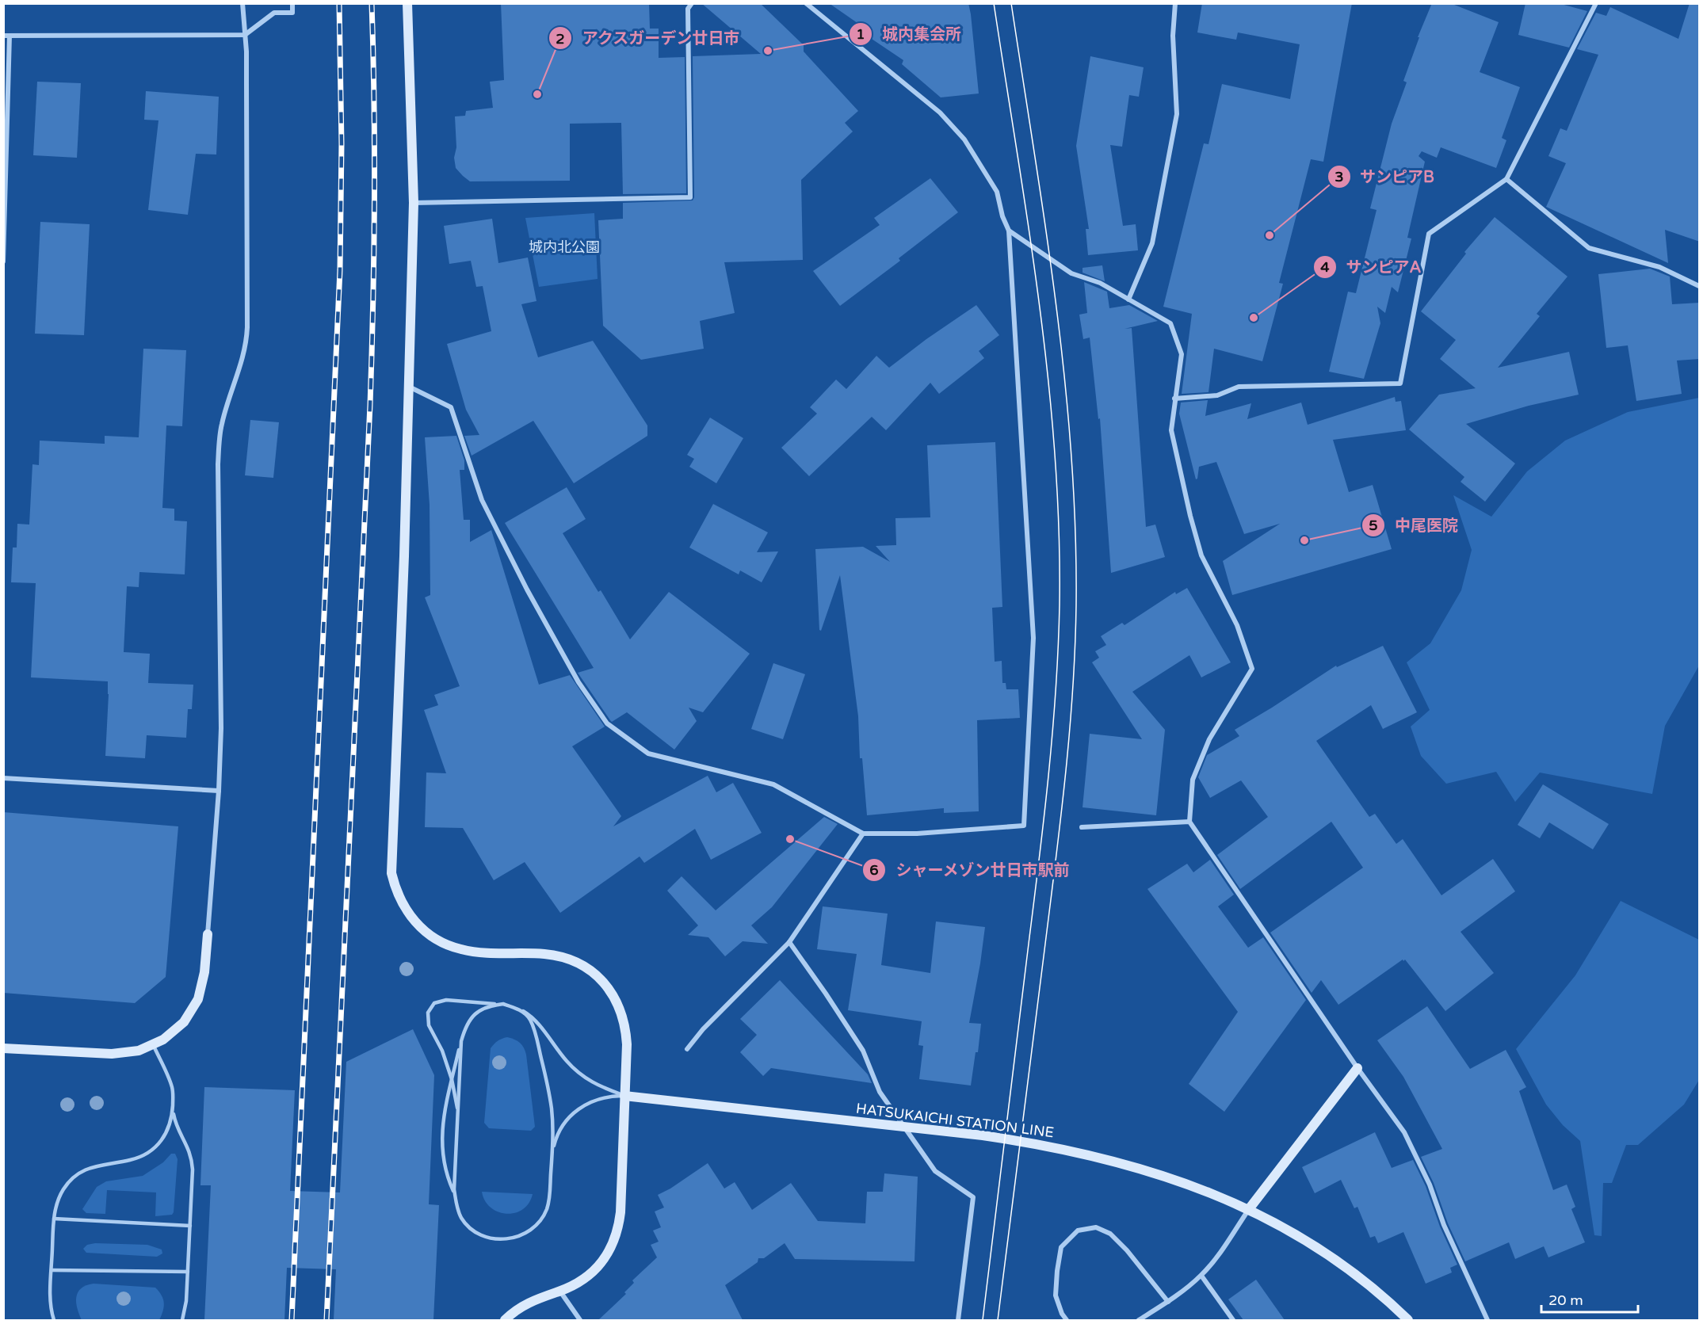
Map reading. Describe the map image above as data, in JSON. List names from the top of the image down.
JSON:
{
  "streets": {
    "street": ["HATSUKAICHI STATION LINE"]
  },
  "parks": ["城内北公園"],
  "places": [
    "城内集会所",
    "アクスガーデン廿日市",
    "サンピアB",
    "サンピアA",
    "中尾医院",
    "シャーメゾン廿日市駅前"
  ],
  "scale_bar": "20 m"
}
